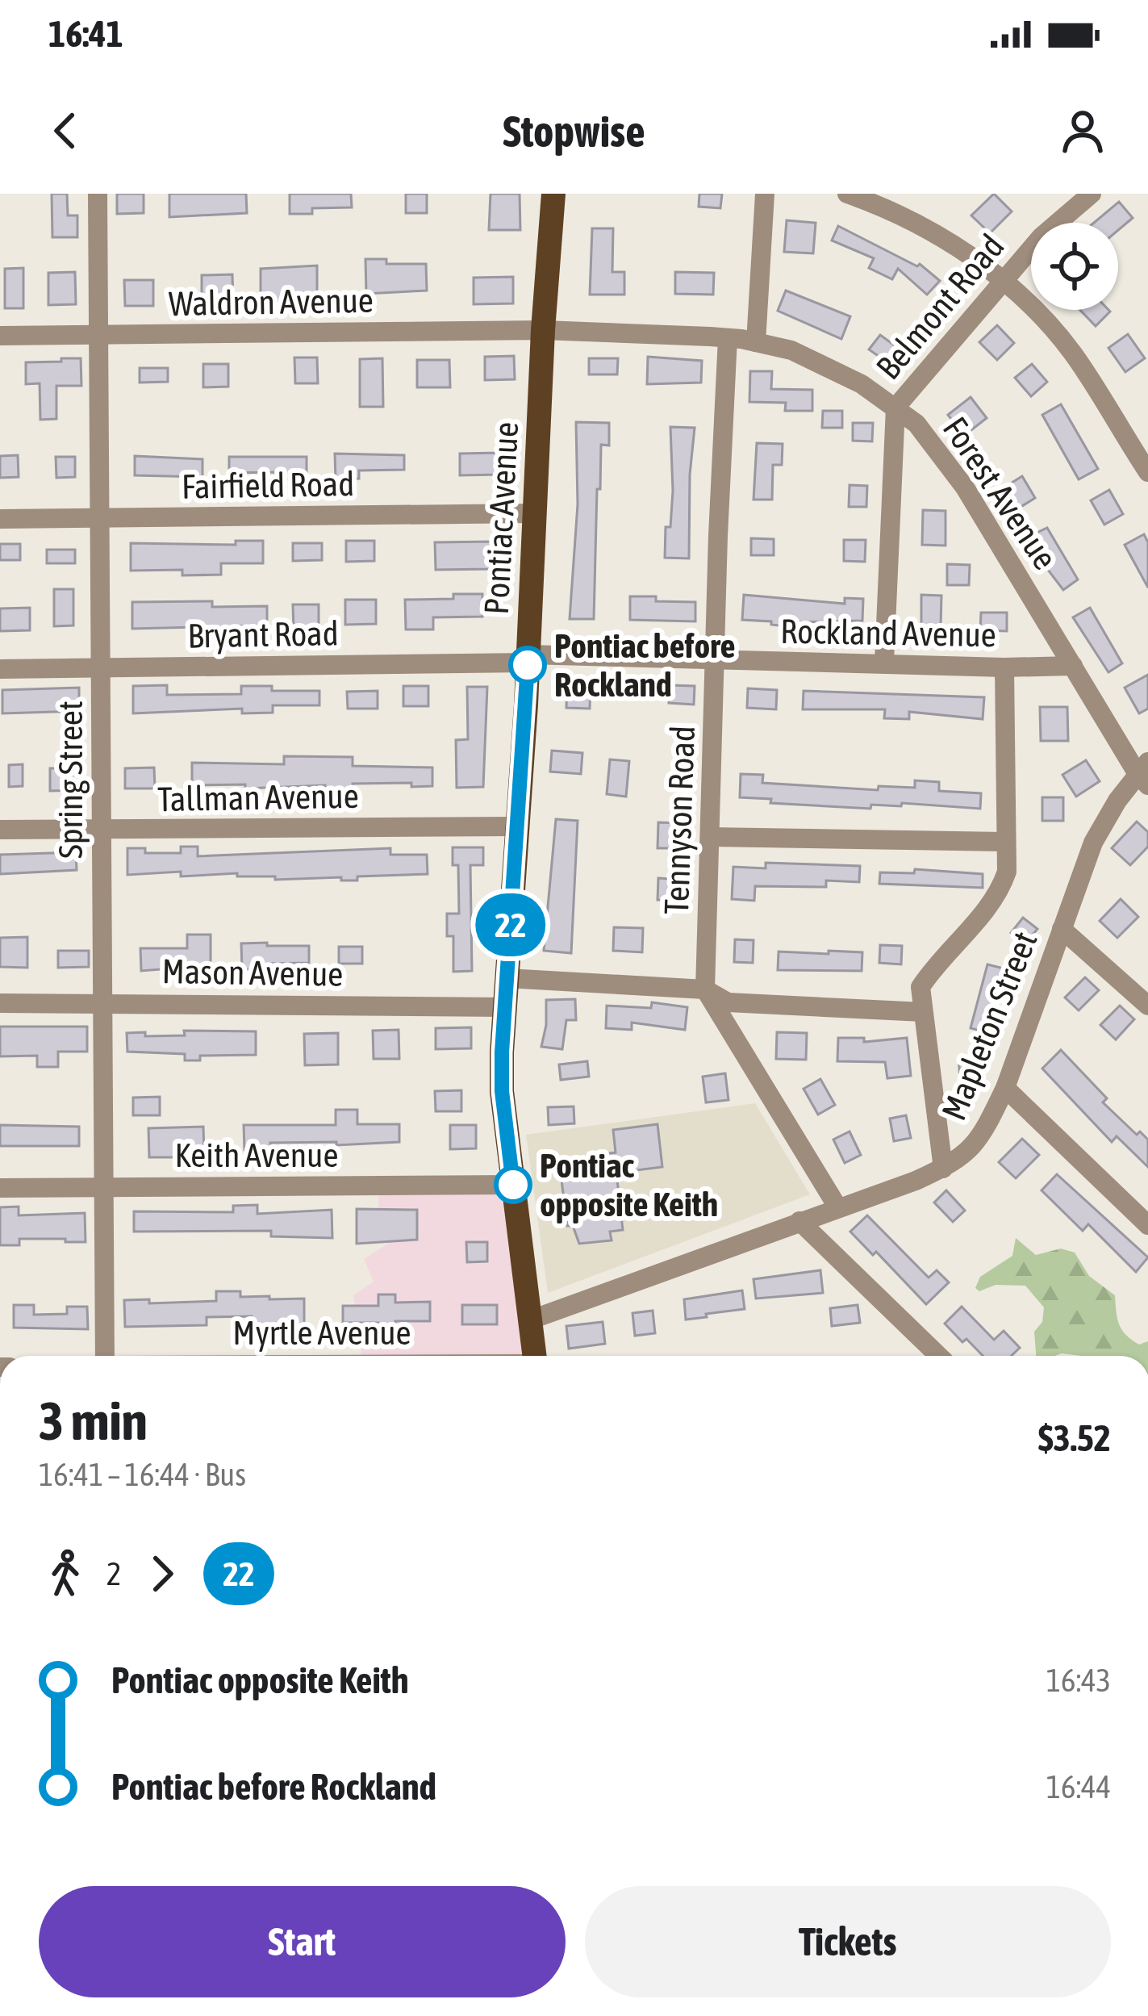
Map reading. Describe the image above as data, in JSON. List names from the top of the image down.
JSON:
{
  "streets": {
    "main road": ["Pontiac Avenue"],
    "street": [
      "Waldron Avenue",
      "Belmont Road",
      "Fairfield Road",
      "Forest Avenue",
      "Rockland Avenue",
      "Bryant Road",
      "Spring Street",
      "Tallman Avenue",
      "Tennyson Road",
      "Mason Avenue",
      "Mapleton Street",
      "Keith Avenue"
    ]
  },
  "crossings": [
    ["Waldron Avenue", "Forest Avenue"],
    ["Waldron Avenue", "Pontiac Avenue"],
    ["Waldron Avenue", "Spring Street"],
    ["Belmont Road", "Forest Avenue"],
    ["Belmont Road", "Rockland Avenue"],
    ["Fairfield Road", "Pontiac Avenue"],
    ["Fairfield Road", "Spring Street"],
    ["Forest Avenue", "Pontiac Avenue"],
    ["Forest Avenue", "Rockland Avenue"],
    ["Forest Avenue", "Tennyson Road"],
    ["Forest Avenue", "Mapleton Street"],
    ["Pontiac Avenue", "Rockland Avenue"],
    ["Pontiac Avenue", "Bryant Road"],
    ["Pontiac Avenue", "Tallman Avenue"],
    ["Pontiac Avenue", "Mason Avenue"],
    ["Pontiac Avenue", "Mapleton Street"],
    ["Pontiac Avenue", "Keith Avenue"],
    ["Rockland Avenue", "Bryant Road"],
    ["Rockland Avenue", "Tennyson Road"],
    ["Bryant Road", "Spring Street"],
    ["Spring Street", "Tallman Avenue"],
    ["Spring Street", "Mason Avenue"],
    ["Spring Street", "Keith Avenue"]
  ],
  "places": ["Pontiac before Rockland", "Pontiac opposite Keith"],
  "lines": ["bus line 22"],
  "page": {
    "status": "16:41",
    "header": "Stopwise",
    "on_map": "22",
    "heading": ["3 min", "16:41 – 16:44 · Bus", "$3.52"],
    "legs": ["2", "22"],
    "list": [
      {
        "name": "Pontiac opposite Keith",
        "value": "16:43"
      },
      {
        "name": "Pontiac before Rockland",
        "value": "16:44"
      }
    ],
    "buttons": ["Start", "Tickets"]
  }
}
